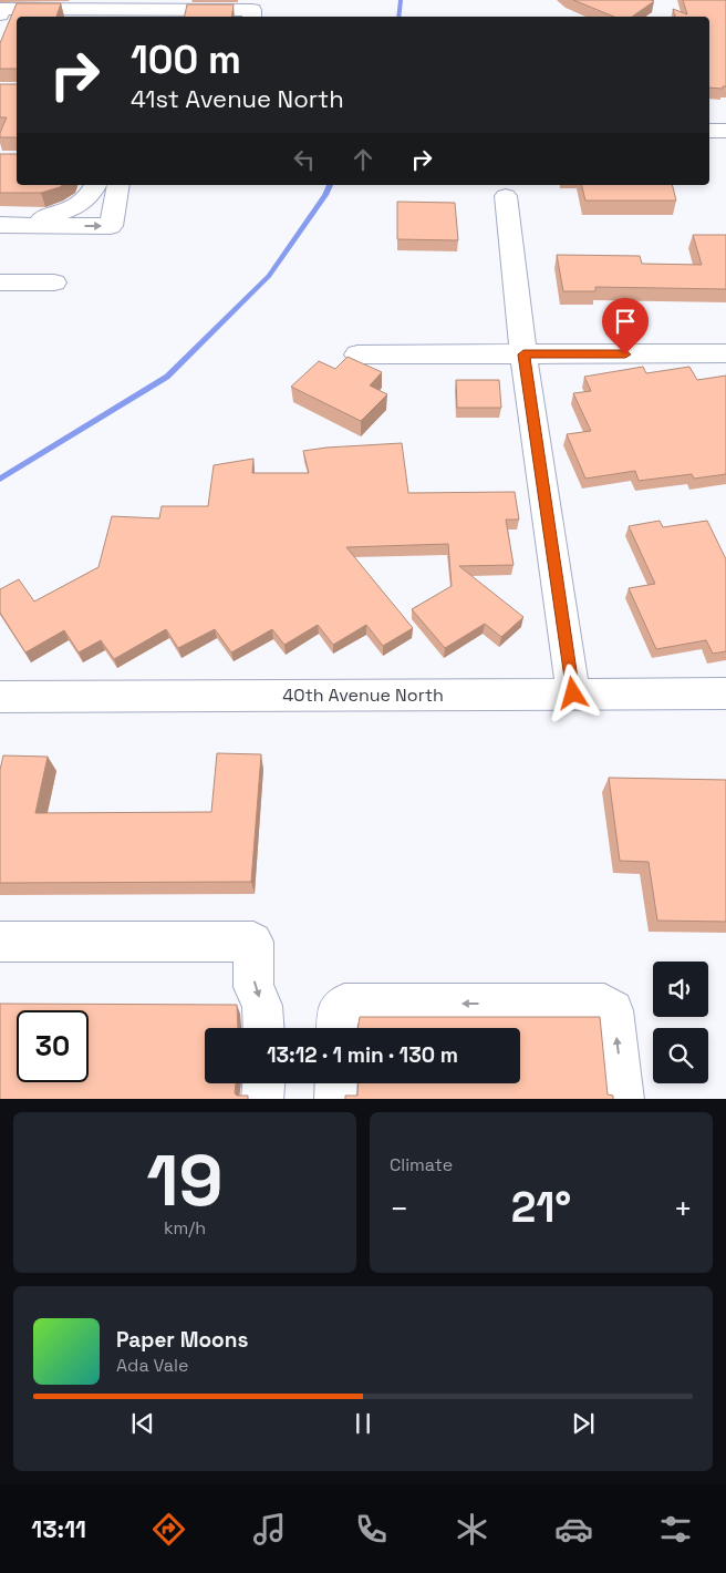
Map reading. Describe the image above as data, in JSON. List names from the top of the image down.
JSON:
{
  "streets": {
    "street": ["40th Avenue North"]
  },
  "page": {
    "turn": ["100 m", "41st Avenue North"],
    "limit": "30",
    "trip": "13:12 · 1 min · 130 m",
    "tile": [
      ["19", "km/h"],
      "Climate"
    ],
    "heat": ["−", "21°", "+"],
    "song": ["Paper Moons", "Ada Vale"],
    "tabs": "13:11"
  }
}
